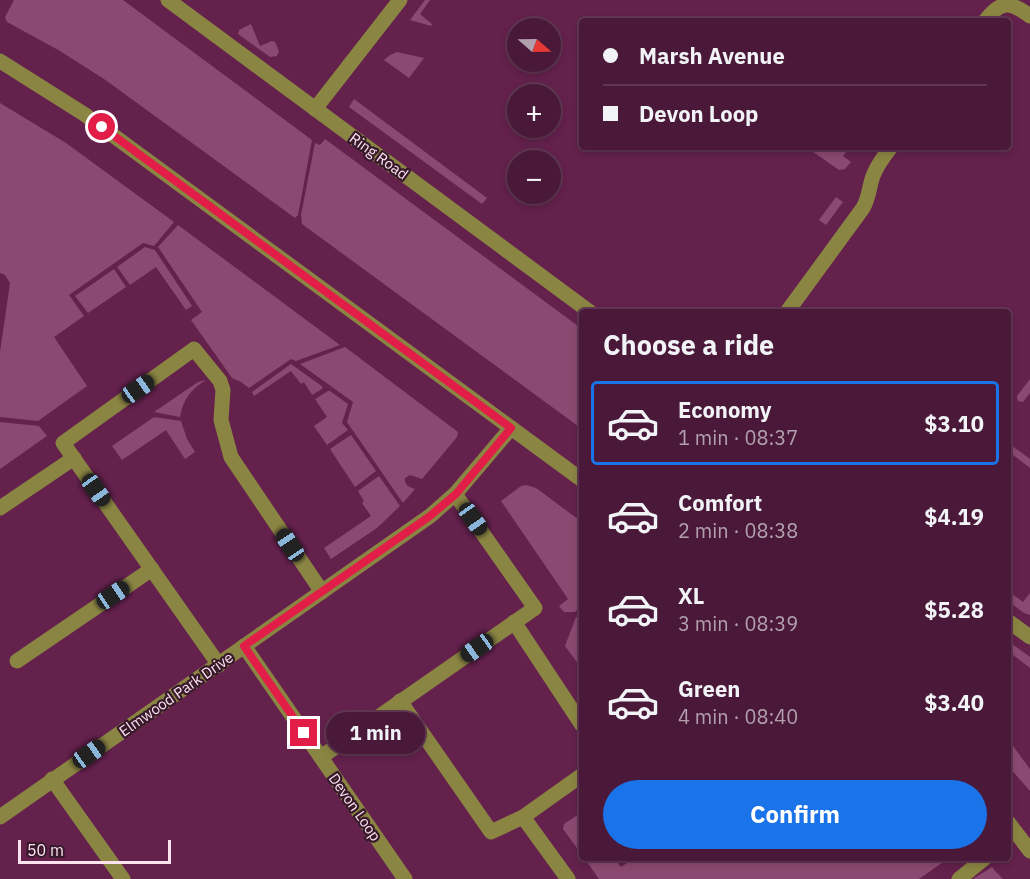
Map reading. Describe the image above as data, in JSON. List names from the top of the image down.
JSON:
{
  "streets": {
    "street": ["Ring Road", "Elmwood Park Drive", "Devon Loop"]
  },
  "crossings": [
    ["Elmwood Park Drive", "Devon Loop"]
  ],
  "scale_bar": "50 m",
  "north": "right",
  "page": {
    "map_buttons": ["+", "−"],
    "banner": ["Marsh Avenue", "Devon Loop"],
    "heading": "Choose a ride",
    "list": [
      {
        "name": "Economy",
        "note": "1 min · 08:37",
        "value": "$3.10"
      },
      {
        "name": "Comfort",
        "note": "2 min · 08:38",
        "value": "$4.19"
      },
      {
        "name": "XL",
        "note": "3 min · 08:39",
        "value": "$5.28"
      },
      {
        "name": "Green",
        "note": "4 min · 08:40",
        "value": "$3.40"
      }
    ],
    "bubble": "1 min",
    "buttons": "Confirm",
    "scale": "50 m"
  }
}
